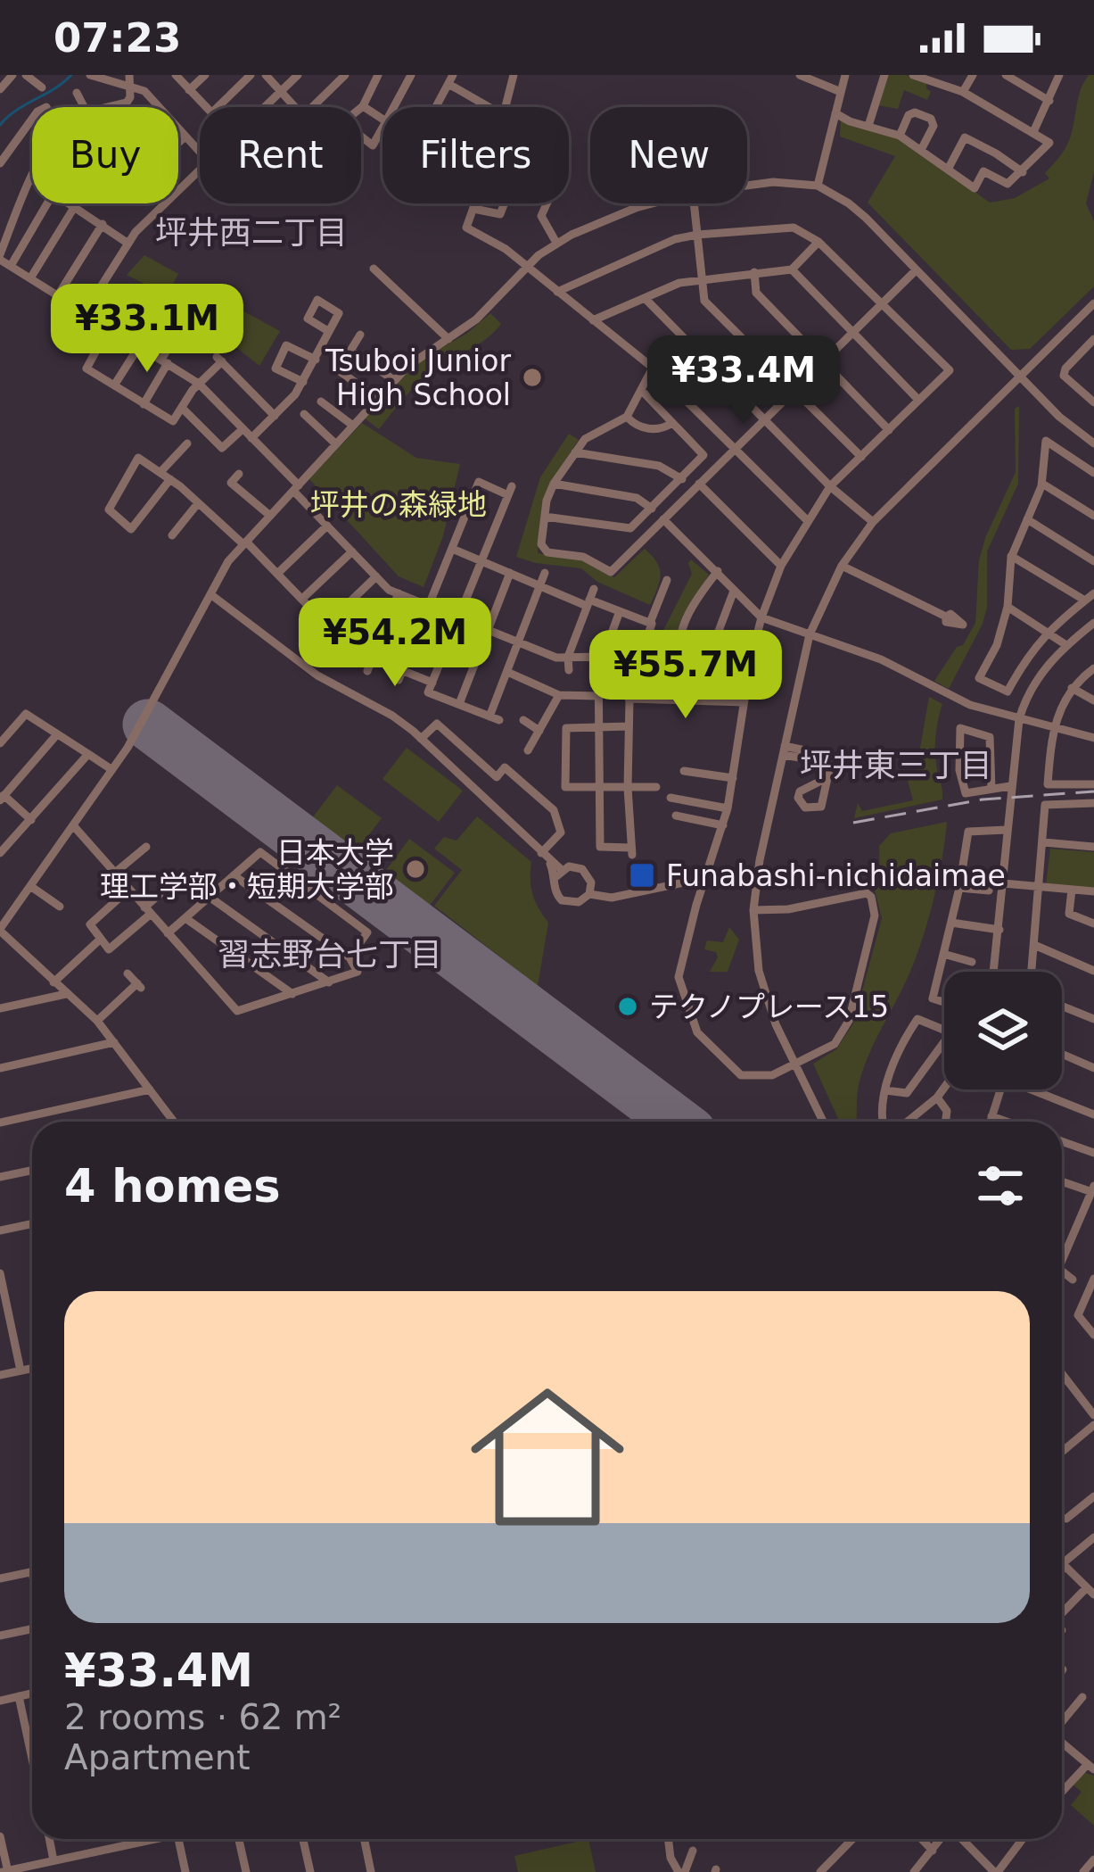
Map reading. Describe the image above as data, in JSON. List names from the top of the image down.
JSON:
{
  "districts": ["坪井西二丁目", "坪井東三丁目", "習志野台七丁目"],
  "parks": ["坪井の森緑地"],
  "places": {
    "other": ["Tsuboi Junior High School", "日本大学 理工学部・短期大学部", "テクノプレース15"],
    "transit": ["Funabashi-nichidaimae"]
  },
  "page": {
    "status": "07:23",
    "chip": [
      "Buy",
      "Rent",
      "Filters",
      "New"
    ],
    "price": [
      "¥33.1M",
      "¥33.4M",
      "¥54.2M",
      "¥55.7M"
    ],
    "heading": "4 homes",
    "list": [
      {
        "name": "¥33.4M",
        "note": "2 rooms · 62 m² · Apartment"
      }
    ]
  }
}
